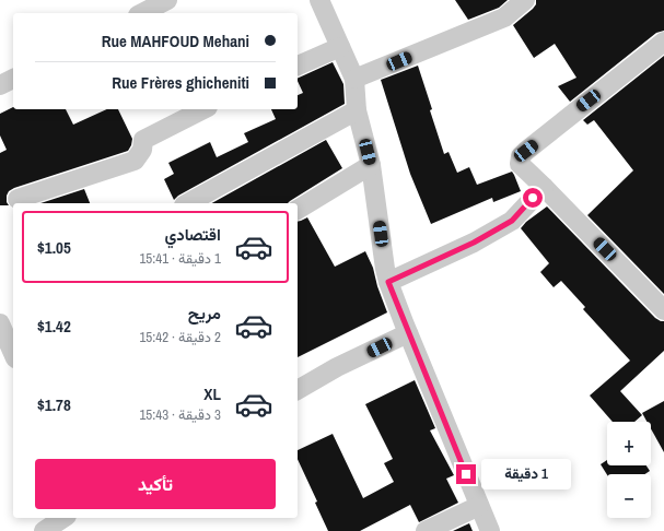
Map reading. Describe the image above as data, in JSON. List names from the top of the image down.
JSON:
{
  "page": {
    "banner": ["Rue MAHFOUD Mehani", "Rue Frères ghicheniti"],
    "list": [
      {
        "name": "اقتصادي",
        "note": "1 دقيقة · 15:41",
        "value": "$1.05"
      },
      {
        "name": "مريح",
        "note": "2 دقيقة · 15:42",
        "value": "$1.42"
      },
      {
        "name": "XL",
        "note": "3 دقيقة · 15:43",
        "value": "$1.78"
      }
    ],
    "map_buttons": ["+", "−"],
    "buttons": "تأكيد",
    "bubble": "1 دقيقة"
  }
}
